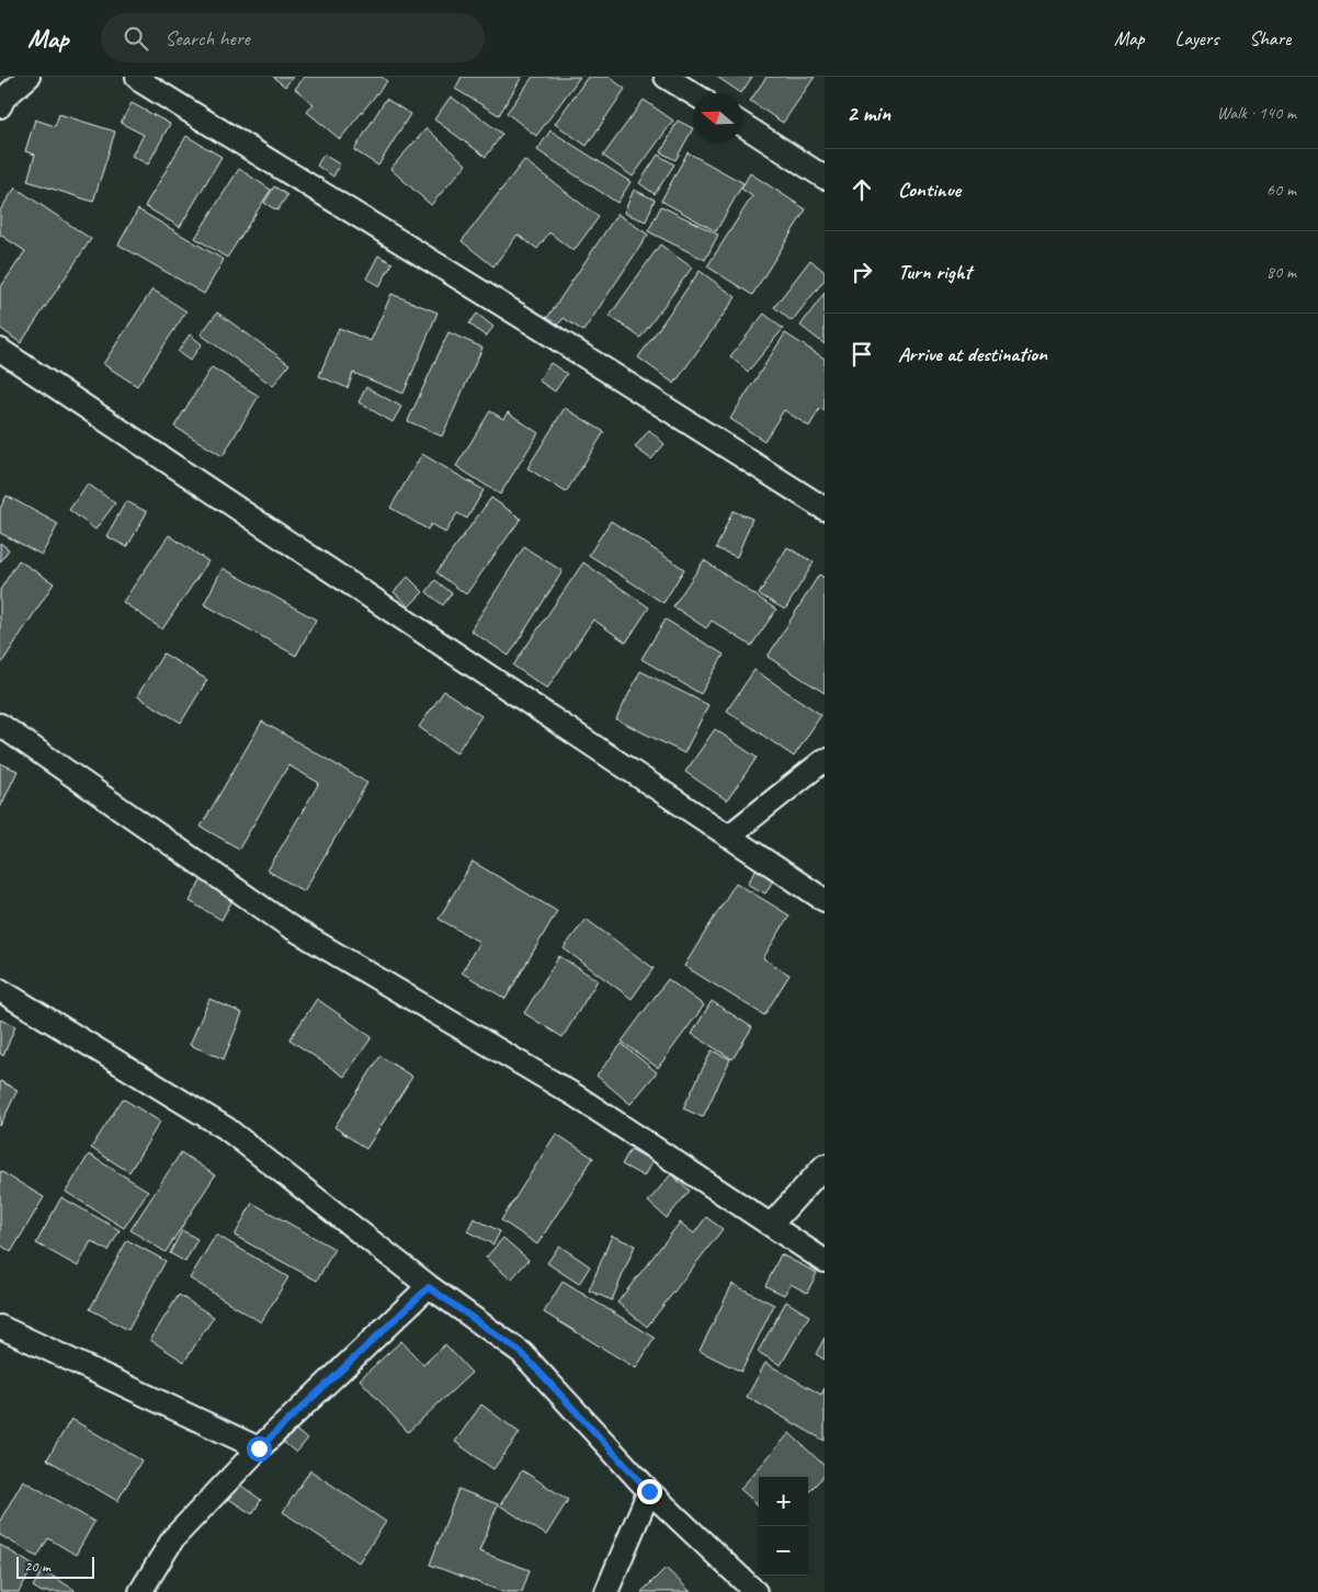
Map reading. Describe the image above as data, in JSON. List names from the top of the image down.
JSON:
{
  "scale_bar": "20 m",
  "north": "left",
  "page": {
    "header": "Map",
    "search": "Search here",
    "nav": ["Map", "Layers", "Share"],
    "heading": ["2 min", "Walk · 140 m"],
    "list": [
      ["Continue", "60 m"],
      ["Turn right", "80 m"],
      "Arrive at destination"
    ],
    "map_buttons": ["+", "−"],
    "scale": "20 m"
  }
}
